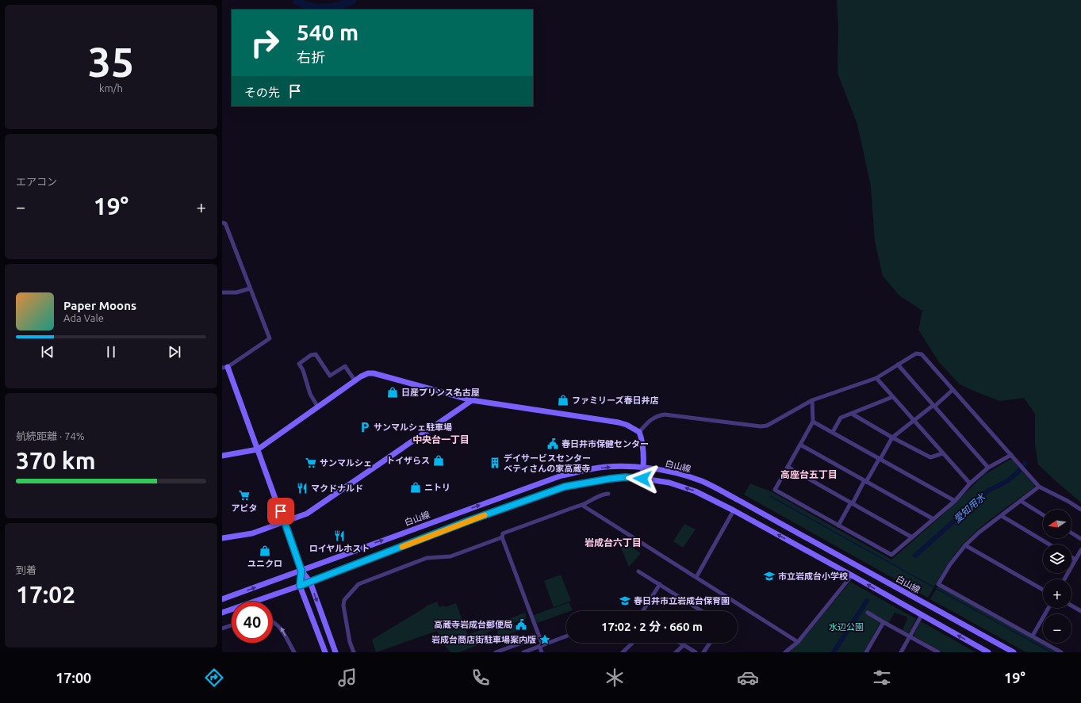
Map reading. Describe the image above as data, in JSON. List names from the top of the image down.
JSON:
{
  "streets": {
    "street": ["白山線"]
  },
  "districts": ["中央台一丁目", "高座台五丁目", "岩成台六丁目"],
  "water": ["愛知用水"],
  "parks": ["水辺公園"],
  "places": {
    "shop": [
      "日産プリンス名古屋",
      "ファミリーズ春日井店",
      "トイザらス",
      "ニトリ",
      "ユニクロ"
    ],
    "parking": ["サンマルシェ駐車場"],
    "public building": ["春日井市保健センター", "高蔵寺岩成台郵便局"],
    "supermarket": ["サンマルシェ", "アピタ"],
    "building": ["デイサービスセンター ベティさんの家高蔵寺"],
    "restaurant": ["マクドナルド", "ロイヤルホスト"],
    "school or university": ["市立岩成台小学校", "春日井市立岩成台保育園"],
    "place": ["岩成台商店街駐車場案内版"]
  },
  "north": "left",
  "page": {
    "tile": [
      ["35", "km/h"],
      "エアコン",
      ["航続距離 · 74%", "370 km"],
      ["到着", "17:02"]
    ],
    "turn": ["540 m", "右折"],
    "then": "その先",
    "heat": ["−", "19°", "+"],
    "song": ["Paper Moons", "Ada Vale"],
    "map_buttons": ["+", "−"],
    "limit": "40",
    "trip": "17:02 · 2 分 · 660 m",
    "tabs": ["17:00", "19°"]
  }
}
